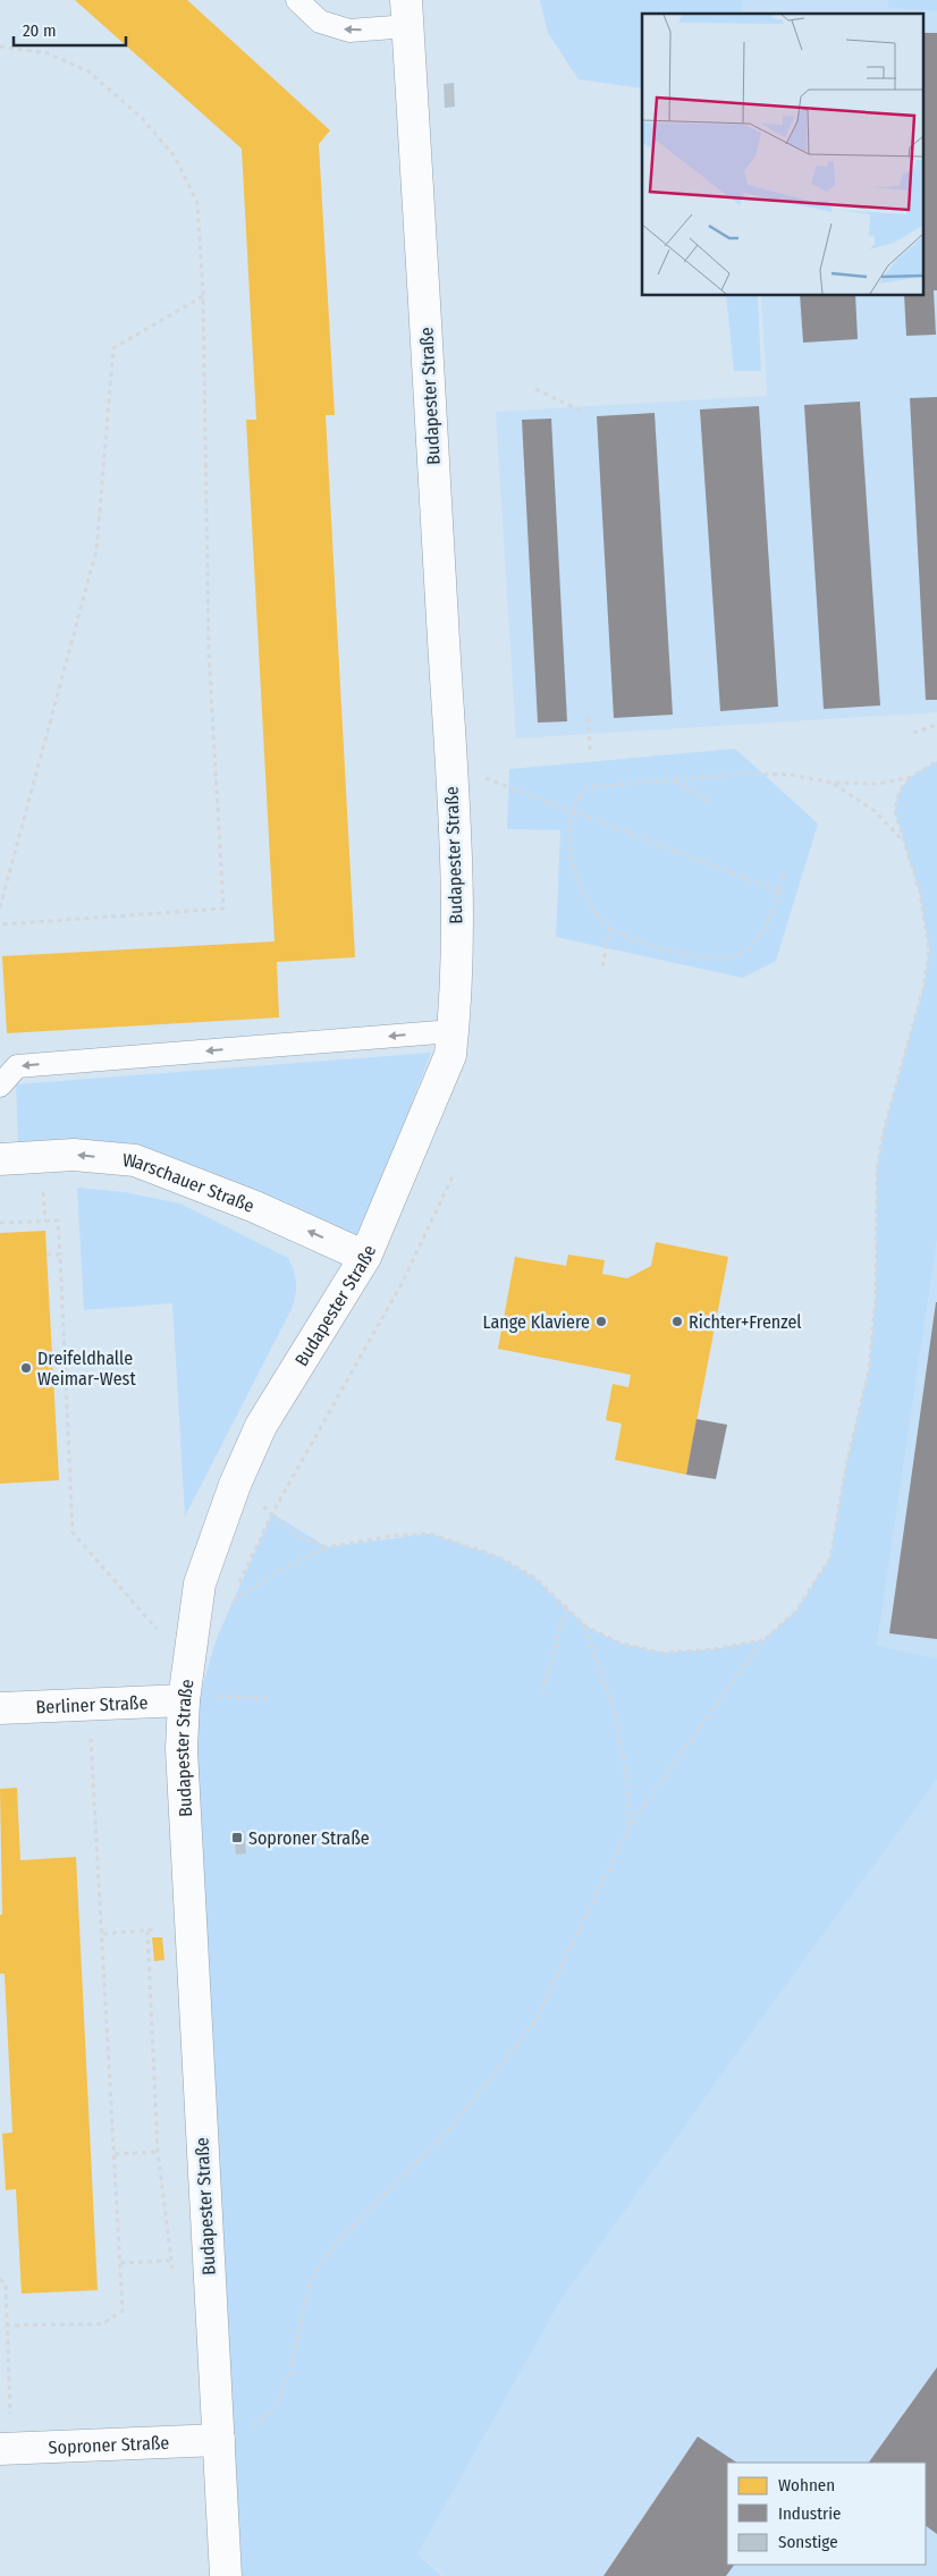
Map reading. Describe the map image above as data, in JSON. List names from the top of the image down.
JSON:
{
  "streets": {
    "street": [
      "Budapester Straße",
      "Warschauer Straße",
      "Berliner Straße",
      "Soproner Straße"
    ]
  },
  "crossings": [
    ["Budapester Straße", "Warschauer Straße"],
    ["Budapester Straße", "Berliner Straße"],
    ["Budapester Straße", "Soproner Straße"]
  ],
  "one_way": ["Warschauer Straße"],
  "places": {
    "other": ["Lange Klaviere", "Richter+Frenzel", "Dreifeldhalle Weimar-West"],
    "transit": ["Soproner Straße"]
  },
  "legend": ["Wohnen", "Industrie", "Sonstige"],
  "scale_bar": "20 m"
}
